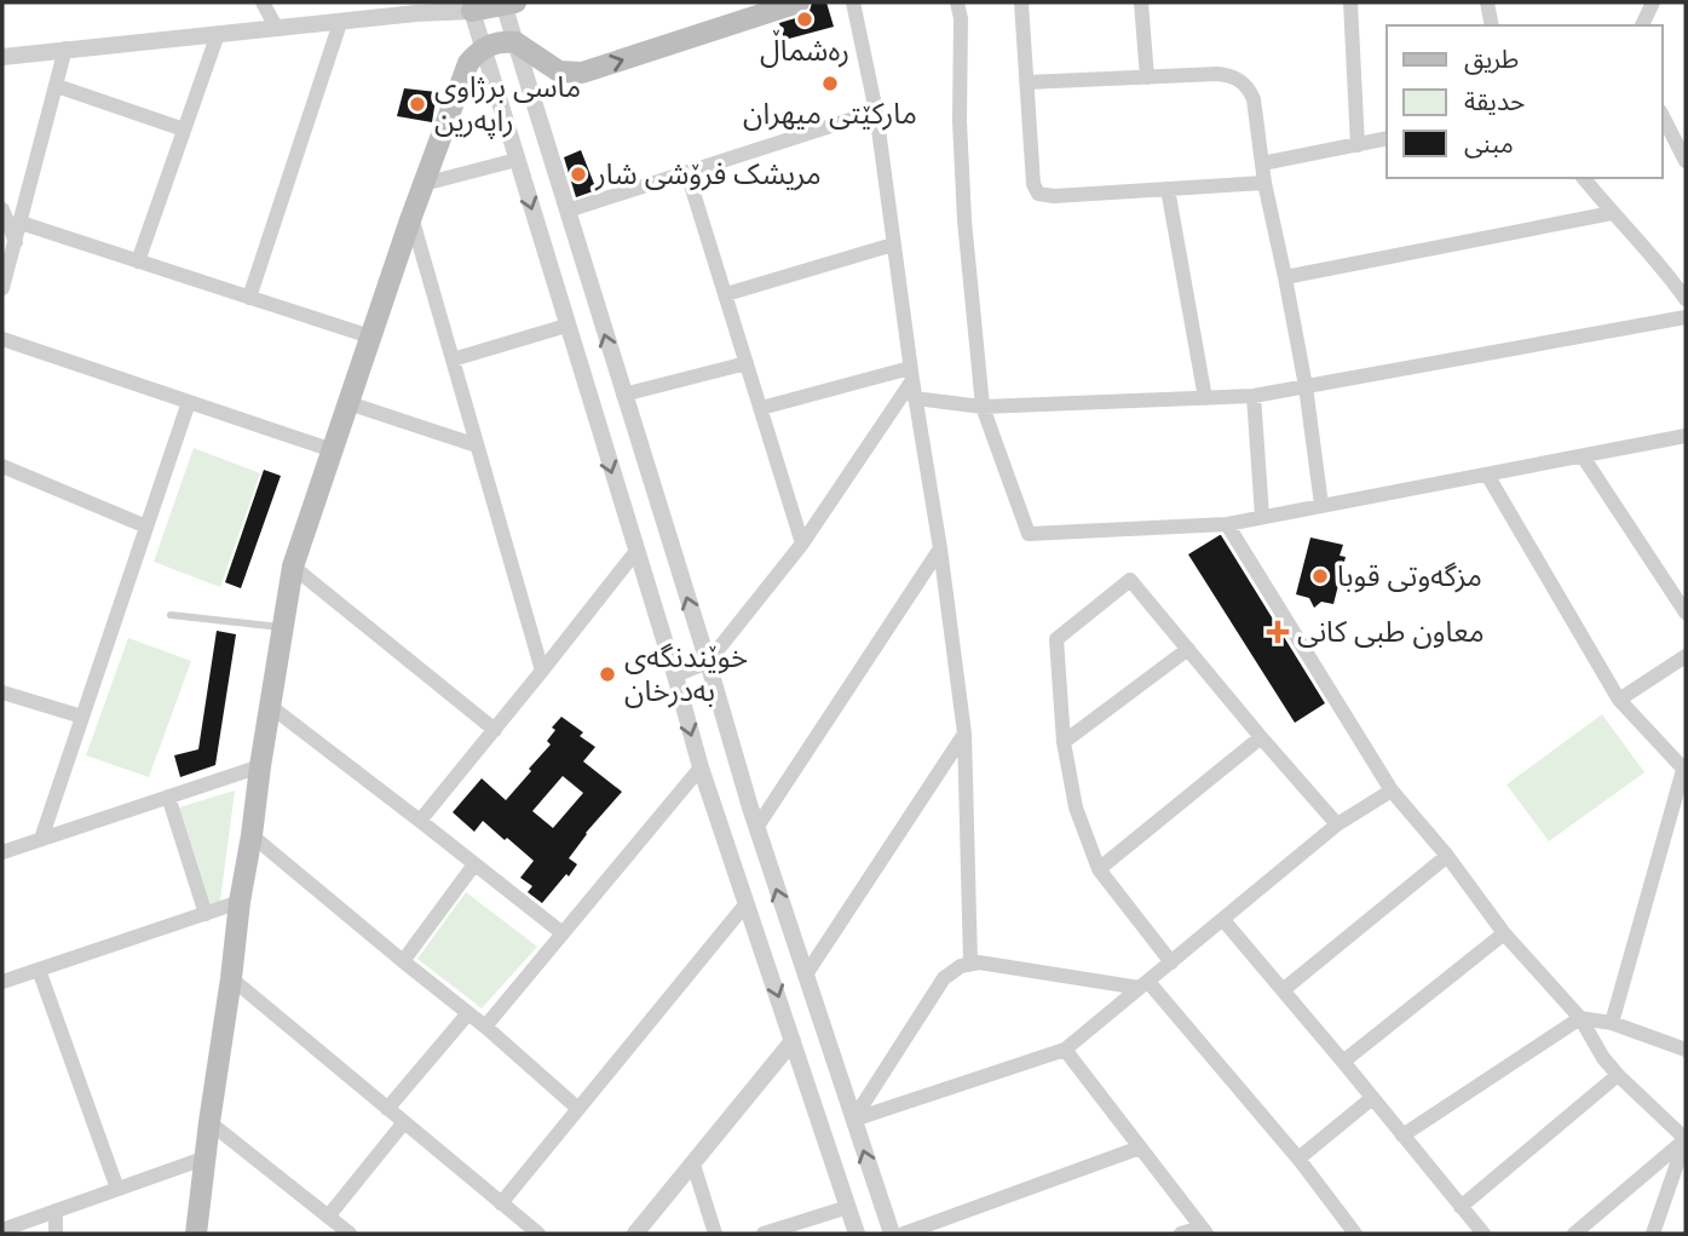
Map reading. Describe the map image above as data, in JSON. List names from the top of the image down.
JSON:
{
  "places": {
    "other": [
      "رەشماڵ",
      "مارکێتی میهران",
      "ماسی برژاوی راپەرین",
      "مریشک فرۆشی شار",
      "مزگەوتی قوبا",
      "خوێندنگەی بەدرخان"
    ],
    "health": ["معاون طبی کانی"]
  },
  "legend": ["طريق", "حديقة", "مبنى"]
}
